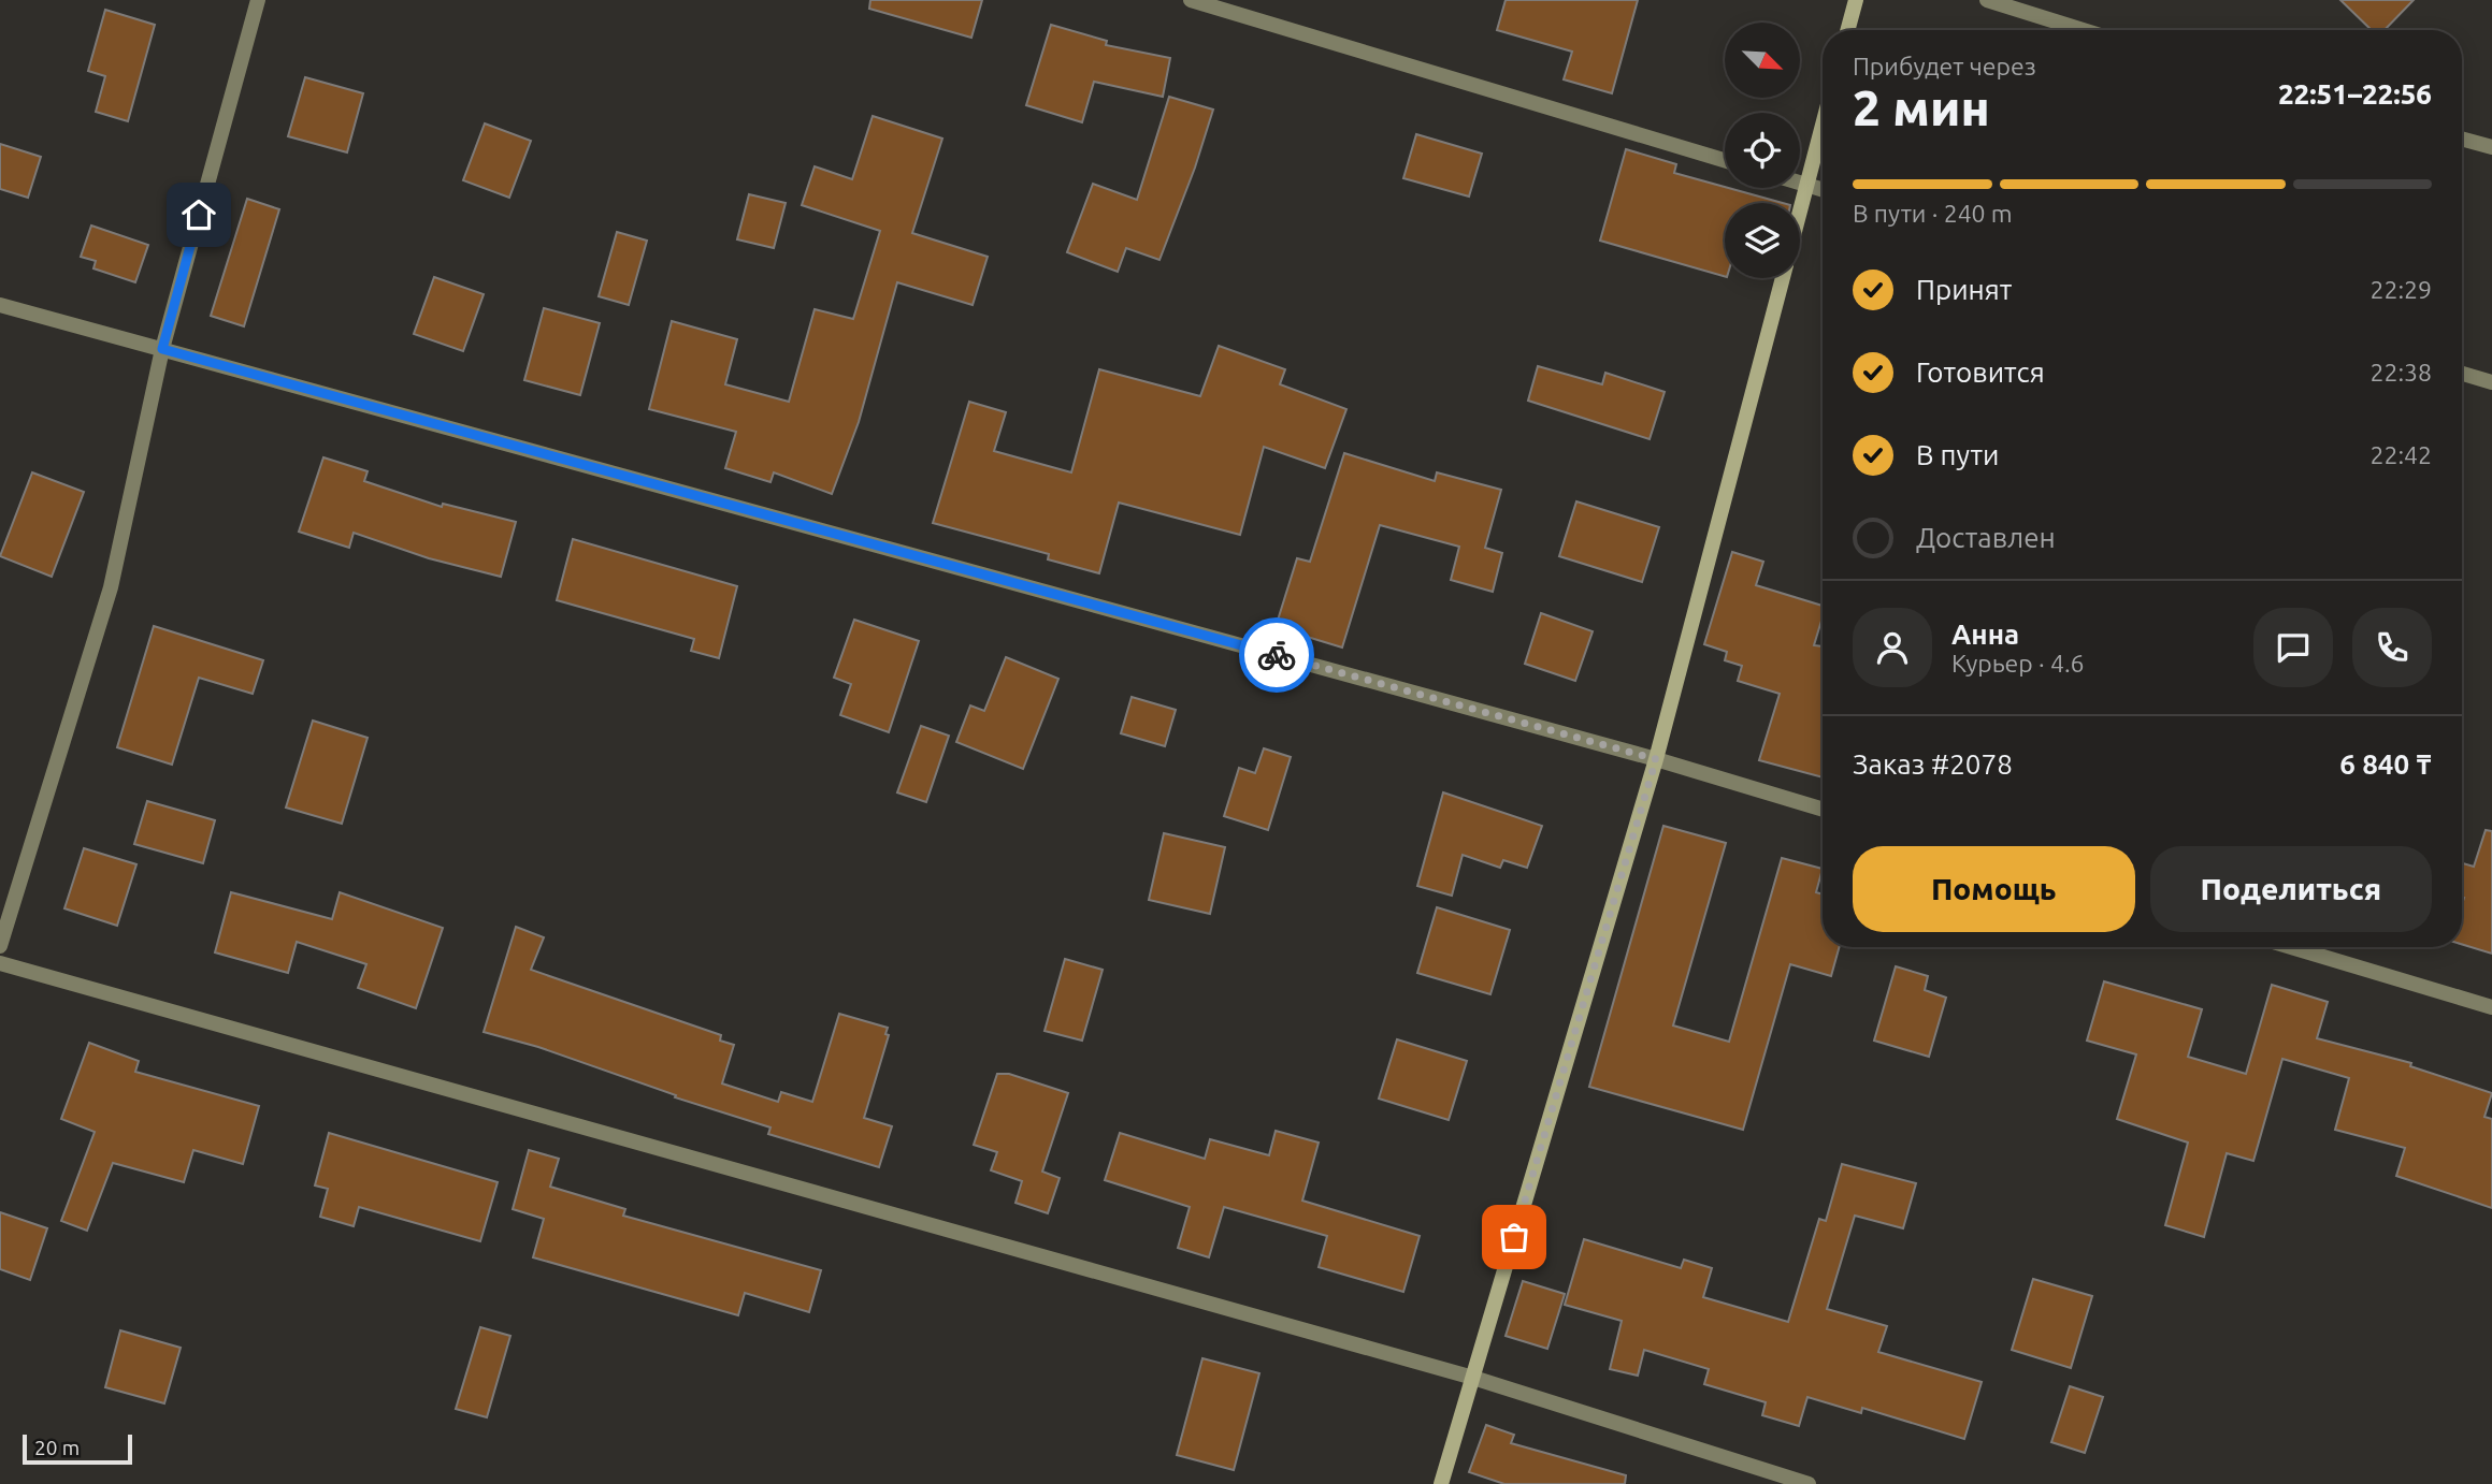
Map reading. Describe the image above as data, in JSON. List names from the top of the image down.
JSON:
{
  "scale_bar": "20 m",
  "north": "bottom right",
  "page": {
    "heading": ["2 мин", "Прибудет через", "22:51–22:56"],
    "panel": [
      "Анна",
      "Курьер · 4.6",
      "Заказ #2078",
      "6 840 ₸"
    ],
    "bar": "В пути · 240 m",
    "list": [
      ["Принят", "22:29"],
      ["Готовится", "22:38"],
      ["В пути", "22:42"],
      "Доставлен"
    ],
    "buttons": ["Помощь", "Поделиться"],
    "scale": "20 m"
  }
}
